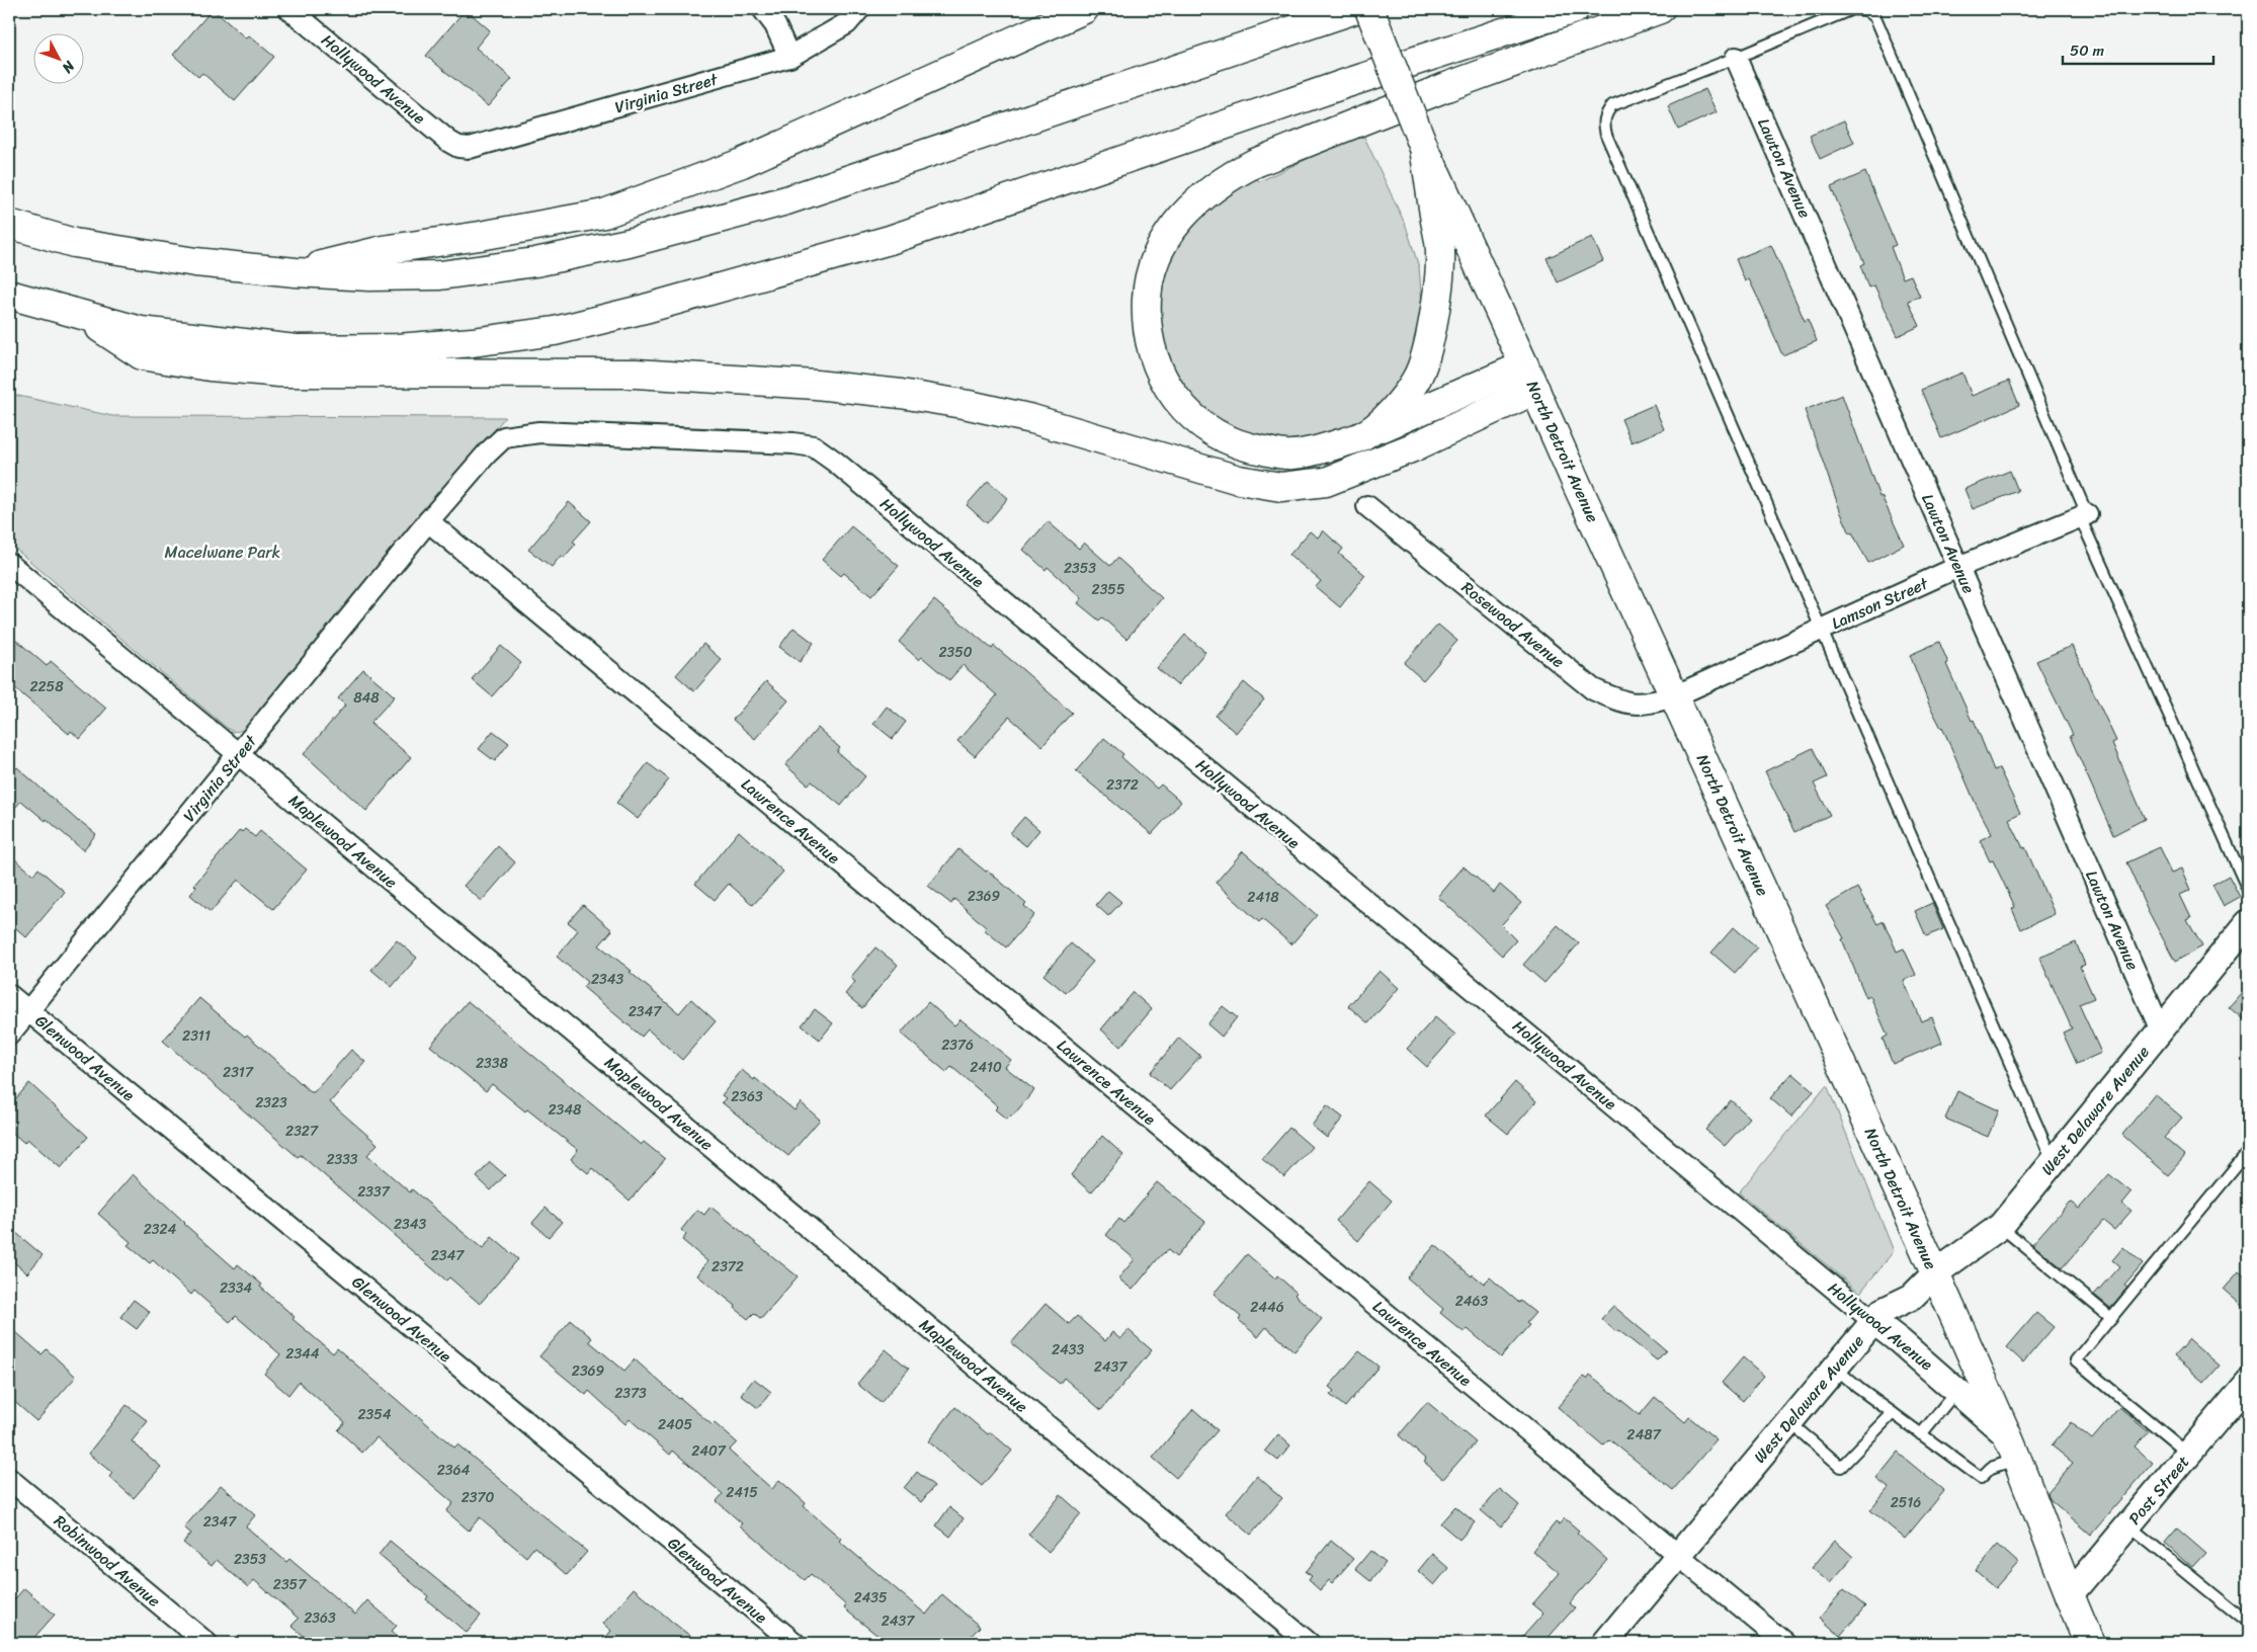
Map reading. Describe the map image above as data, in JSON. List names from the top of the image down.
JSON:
{
  "streets": {
    "main road": ["North Detroit Avenue"],
    "street": [
      "Hollywood Avenue",
      "Virginia Street",
      "Lawton Avenue",
      "Lamson Street",
      "Rosewood Avenue",
      "Lawrence Avenue",
      "Maplewood Avenue",
      "Glenwood Avenue",
      "West Delaware Avenue",
      "Post Street",
      "Robinwood Avenue"
    ]
  },
  "crossings": [
    ["Hollywood Avenue", "Virginia Street"],
    ["Hollywood Avenue", "North Detroit Avenue"],
    ["Hollywood Avenue", "Lawrence Avenue"],
    ["Hollywood Avenue", "West Delaware Avenue"],
    ["Virginia Street", "Lawrence Avenue"],
    ["Virginia Street", "Maplewood Avenue"],
    ["Virginia Street", "Glenwood Avenue"],
    ["Lawton Avenue", "Lamson Street"],
    ["Lawton Avenue", "West Delaware Avenue"],
    ["North Detroit Avenue", "Lamson Street"],
    ["North Detroit Avenue", "Rosewood Avenue"],
    ["North Detroit Avenue", "West Delaware Avenue"],
    ["North Detroit Avenue", "Post Street"],
    ["Lamson Street", "Rosewood Avenue"],
    ["Lawrence Avenue", "West Delaware Avenue"]
  ],
  "parks": ["Macelwane Park"],
  "house_numbers": [
    "2353",
    "2355",
    "2350",
    "2258",
    "848",
    "2372",
    "2369",
    "2418",
    "2343",
    "2347",
    "2311",
    "2376",
    "2338",
    "2410",
    "2317",
    "2363",
    "2323",
    "2348",
    "2327",
    "2333",
    "2337",
    "2343",
    "2324",
    "2347",
    "2372",
    "2334",
    "2463",
    "2446",
    "2433",
    "2344",
    "2437",
    "2369",
    "2373",
    "2354",
    "2405",
    "2487",
    "2407",
    "2364",
    "2415",
    "2370",
    "2516",
    "2347",
    "2353",
    "2357",
    "2435",
    "2363",
    "2437"
  ],
  "scale_bar": "50 m",
  "north": "bottom right"
}
